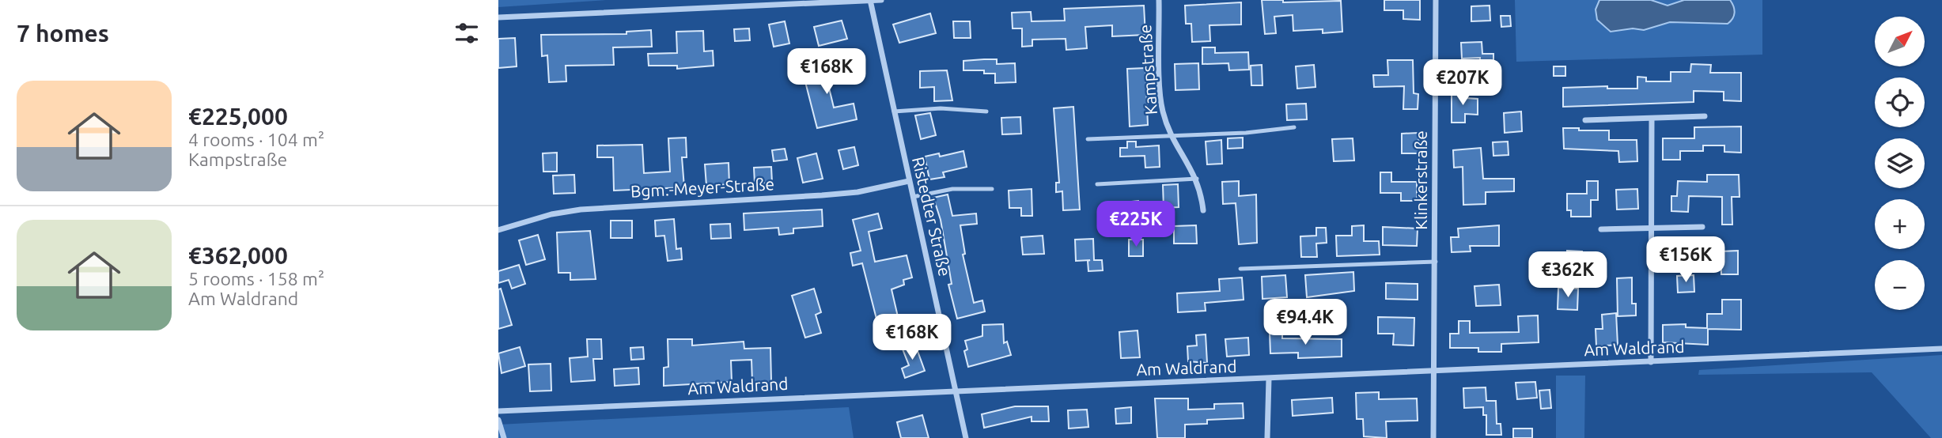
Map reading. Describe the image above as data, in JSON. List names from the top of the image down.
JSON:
{
  "streets": {
    "street": [
      "Kampstraße",
      "Klinkerstraße",
      "Bgm.-Meyer-Straße",
      "Ristedter Straße",
      "Am Waldrand"
    ]
  },
  "crossings": [
    ["Klinkerstraße", "Am Waldrand"],
    ["Bgm.-Meyer-Straße", "Ristedter Straße"],
    ["Ristedter Straße", "Am Waldrand"]
  ],
  "north": "top right",
  "page": {
    "heading": "7 homes",
    "map_buttons": ["+", "−"],
    "price": [
      "€168K",
      "€207K",
      "€225K",
      "€156K",
      "€362K",
      "€94.4K",
      "€168K"
    ],
    "list": [
      {
        "name": "€225,000",
        "note": "4 rooms · 104 m² · Kampstraße"
      },
      {
        "name": "€362,000",
        "note": "5 rooms · 158 m² · Am Waldrand"
      }
    ]
  }
}
